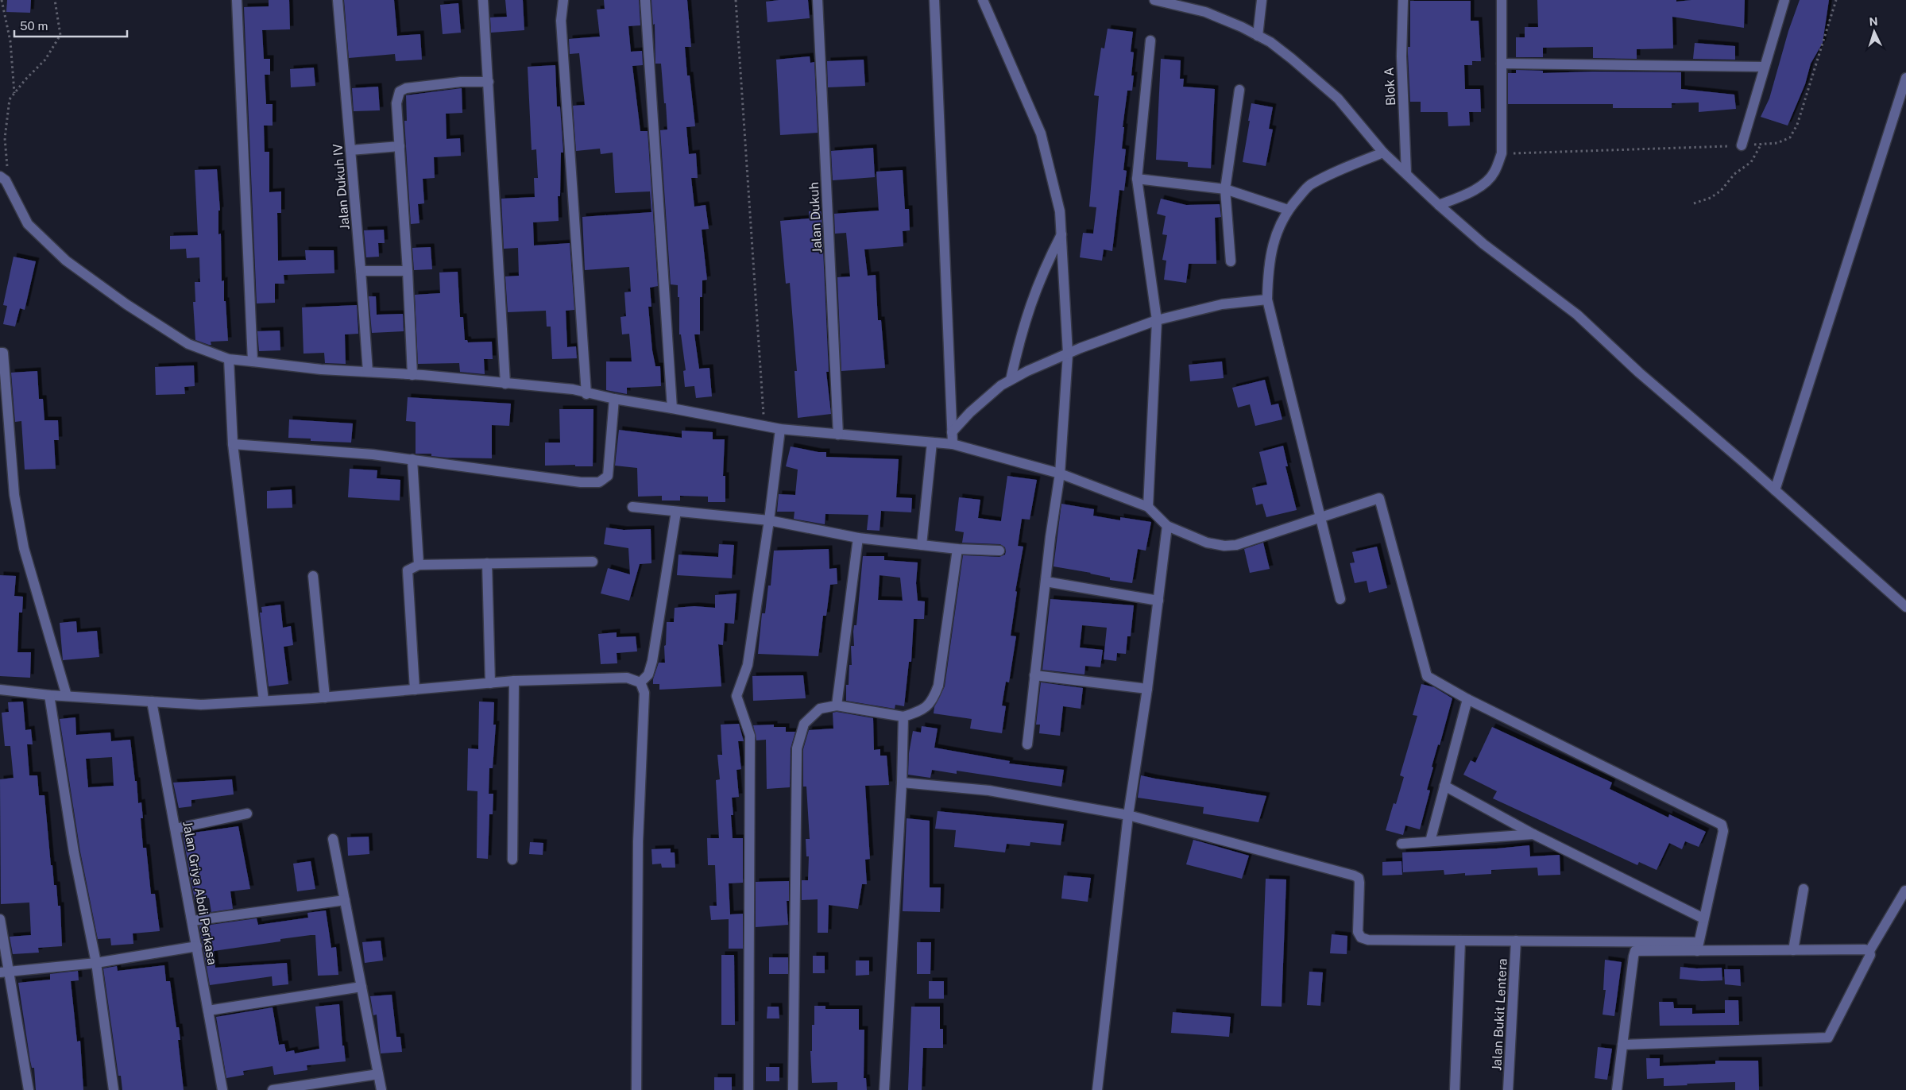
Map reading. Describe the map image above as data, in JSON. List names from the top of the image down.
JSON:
{
  "streets": {
    "street": [
      "Blok A",
      "Jalan Dukuh IV",
      "Jalan Dukuh",
      "Jalan Griya Abdi Perkasa",
      "Jalan Bukit Lentera"
    ]
  },
  "scale_bar": "50 m",
  "north": "top"
}
